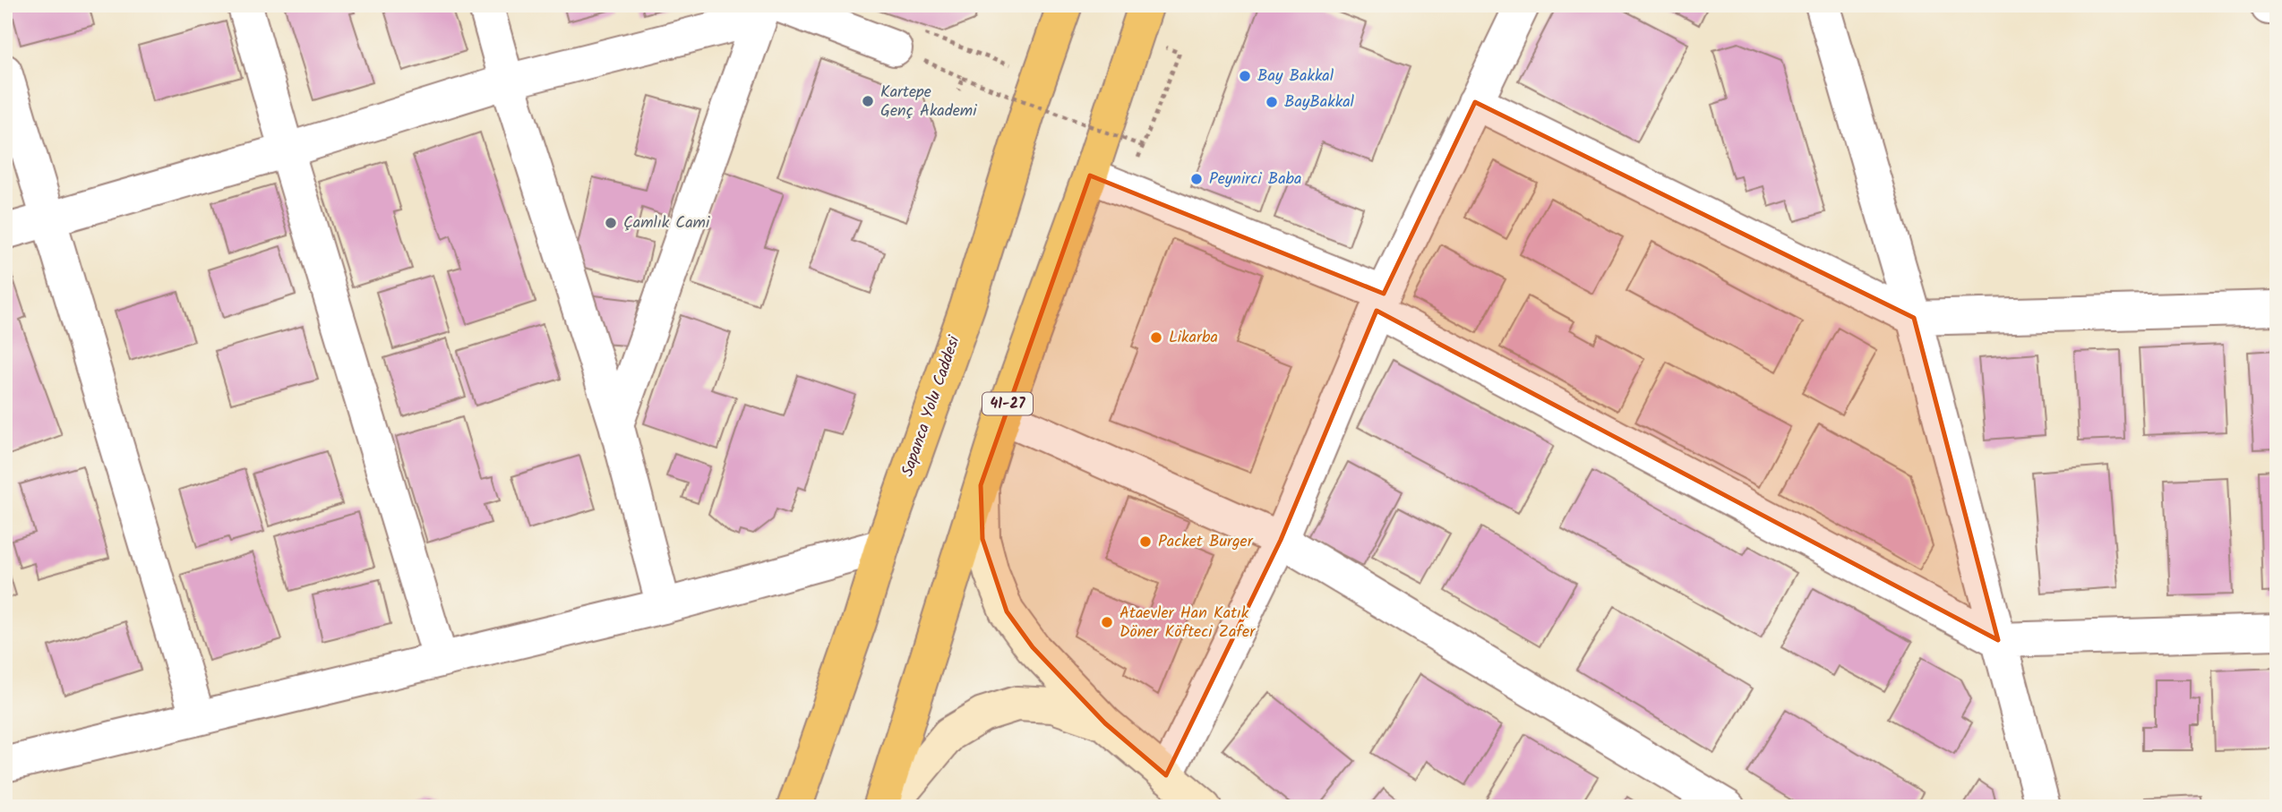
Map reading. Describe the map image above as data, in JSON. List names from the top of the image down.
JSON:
{
  "streets": {
    "highway": ["41-27", "Sapanca Yolu Caddesi"]
  },
  "places": [
    "Bay Bakkal",
    "Kartepe Genç Akademi",
    "BayBakkal",
    "Peynirci Baba",
    "Çamlık Cami",
    "Likarba",
    "Packet Burger",
    "Ataevler Han Katık Döner Köfteci Zafer"
  ]
}
